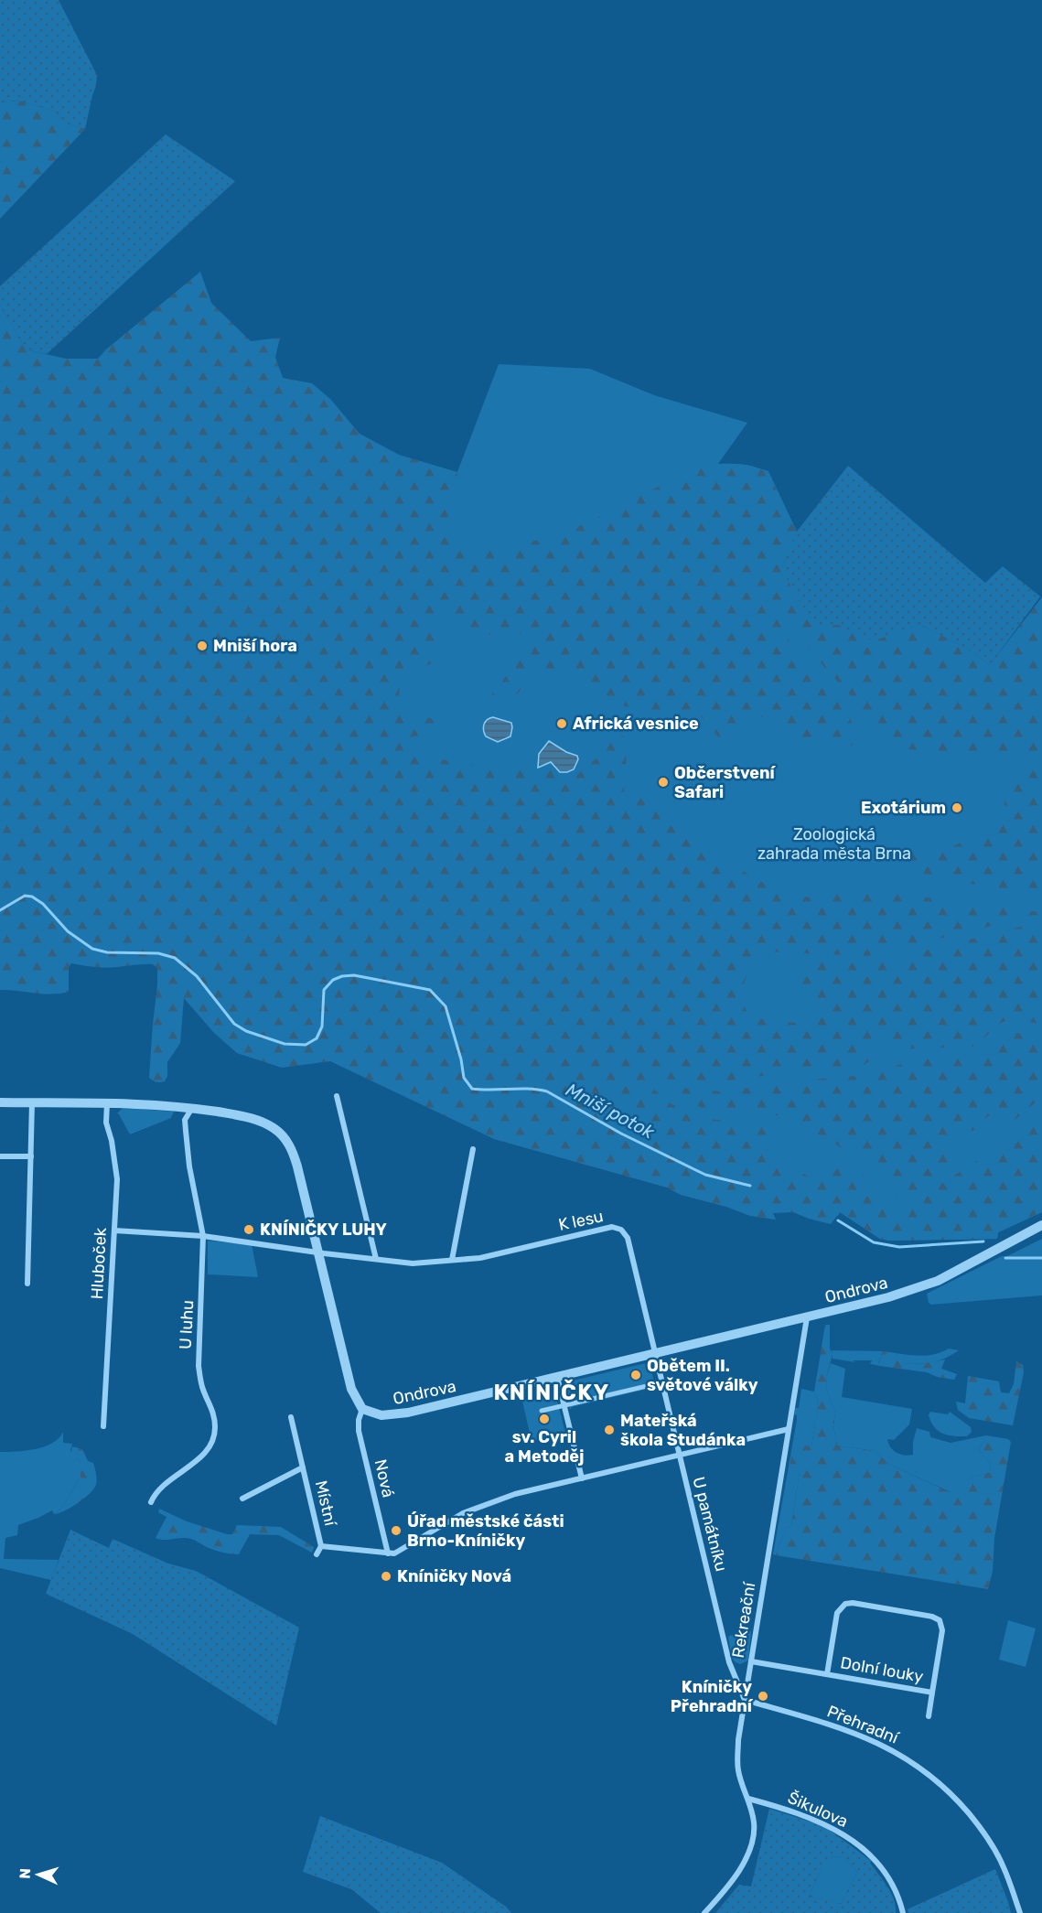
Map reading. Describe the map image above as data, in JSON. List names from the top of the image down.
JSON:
{
  "streets": {
    "street": [
      "K lesu",
      "Hluboček",
      "Ondrova",
      "U luhu",
      "Nová",
      "Místní",
      "U památníku",
      "Rekreační",
      "Dolní louky",
      "Přehradní",
      "Šikulova"
    ]
  },
  "crossings": [
    ["K lesu", "Hluboček"],
    ["K lesu", "Ondrova"],
    ["K lesu", "U luhu"],
    ["K lesu", "U památníku"],
    ["Ondrova", "Nová"],
    ["Ondrova", "U památníku"],
    ["Ondrova", "Rekreační"],
    ["U památníku", "Rekreační"],
    ["U památníku", "Přehradní"],
    ["Rekreační", "Dolní louky"],
    ["Rekreační", "Přehradní"],
    ["Rekreační", "Šikulova"]
  ],
  "districts": ["KNÍNIČKY"],
  "water": ["Mniší potok"],
  "parks": ["Zoologická zahrada města Brna"],
  "places": [
    "Mniší hora",
    "Africká vesnice",
    "Občerstvení Safari",
    "Exotárium",
    "KNÍNIČKY LUHY",
    "Obětem II. světové války",
    "sv. Cyril a Metoděj",
    "Mateřská škola Studánka",
    "Úřad městské části Brno-Kníničky",
    "Kníničky Nová",
    "Kníničky Přehradní"
  ],
  "north": "left"
}
